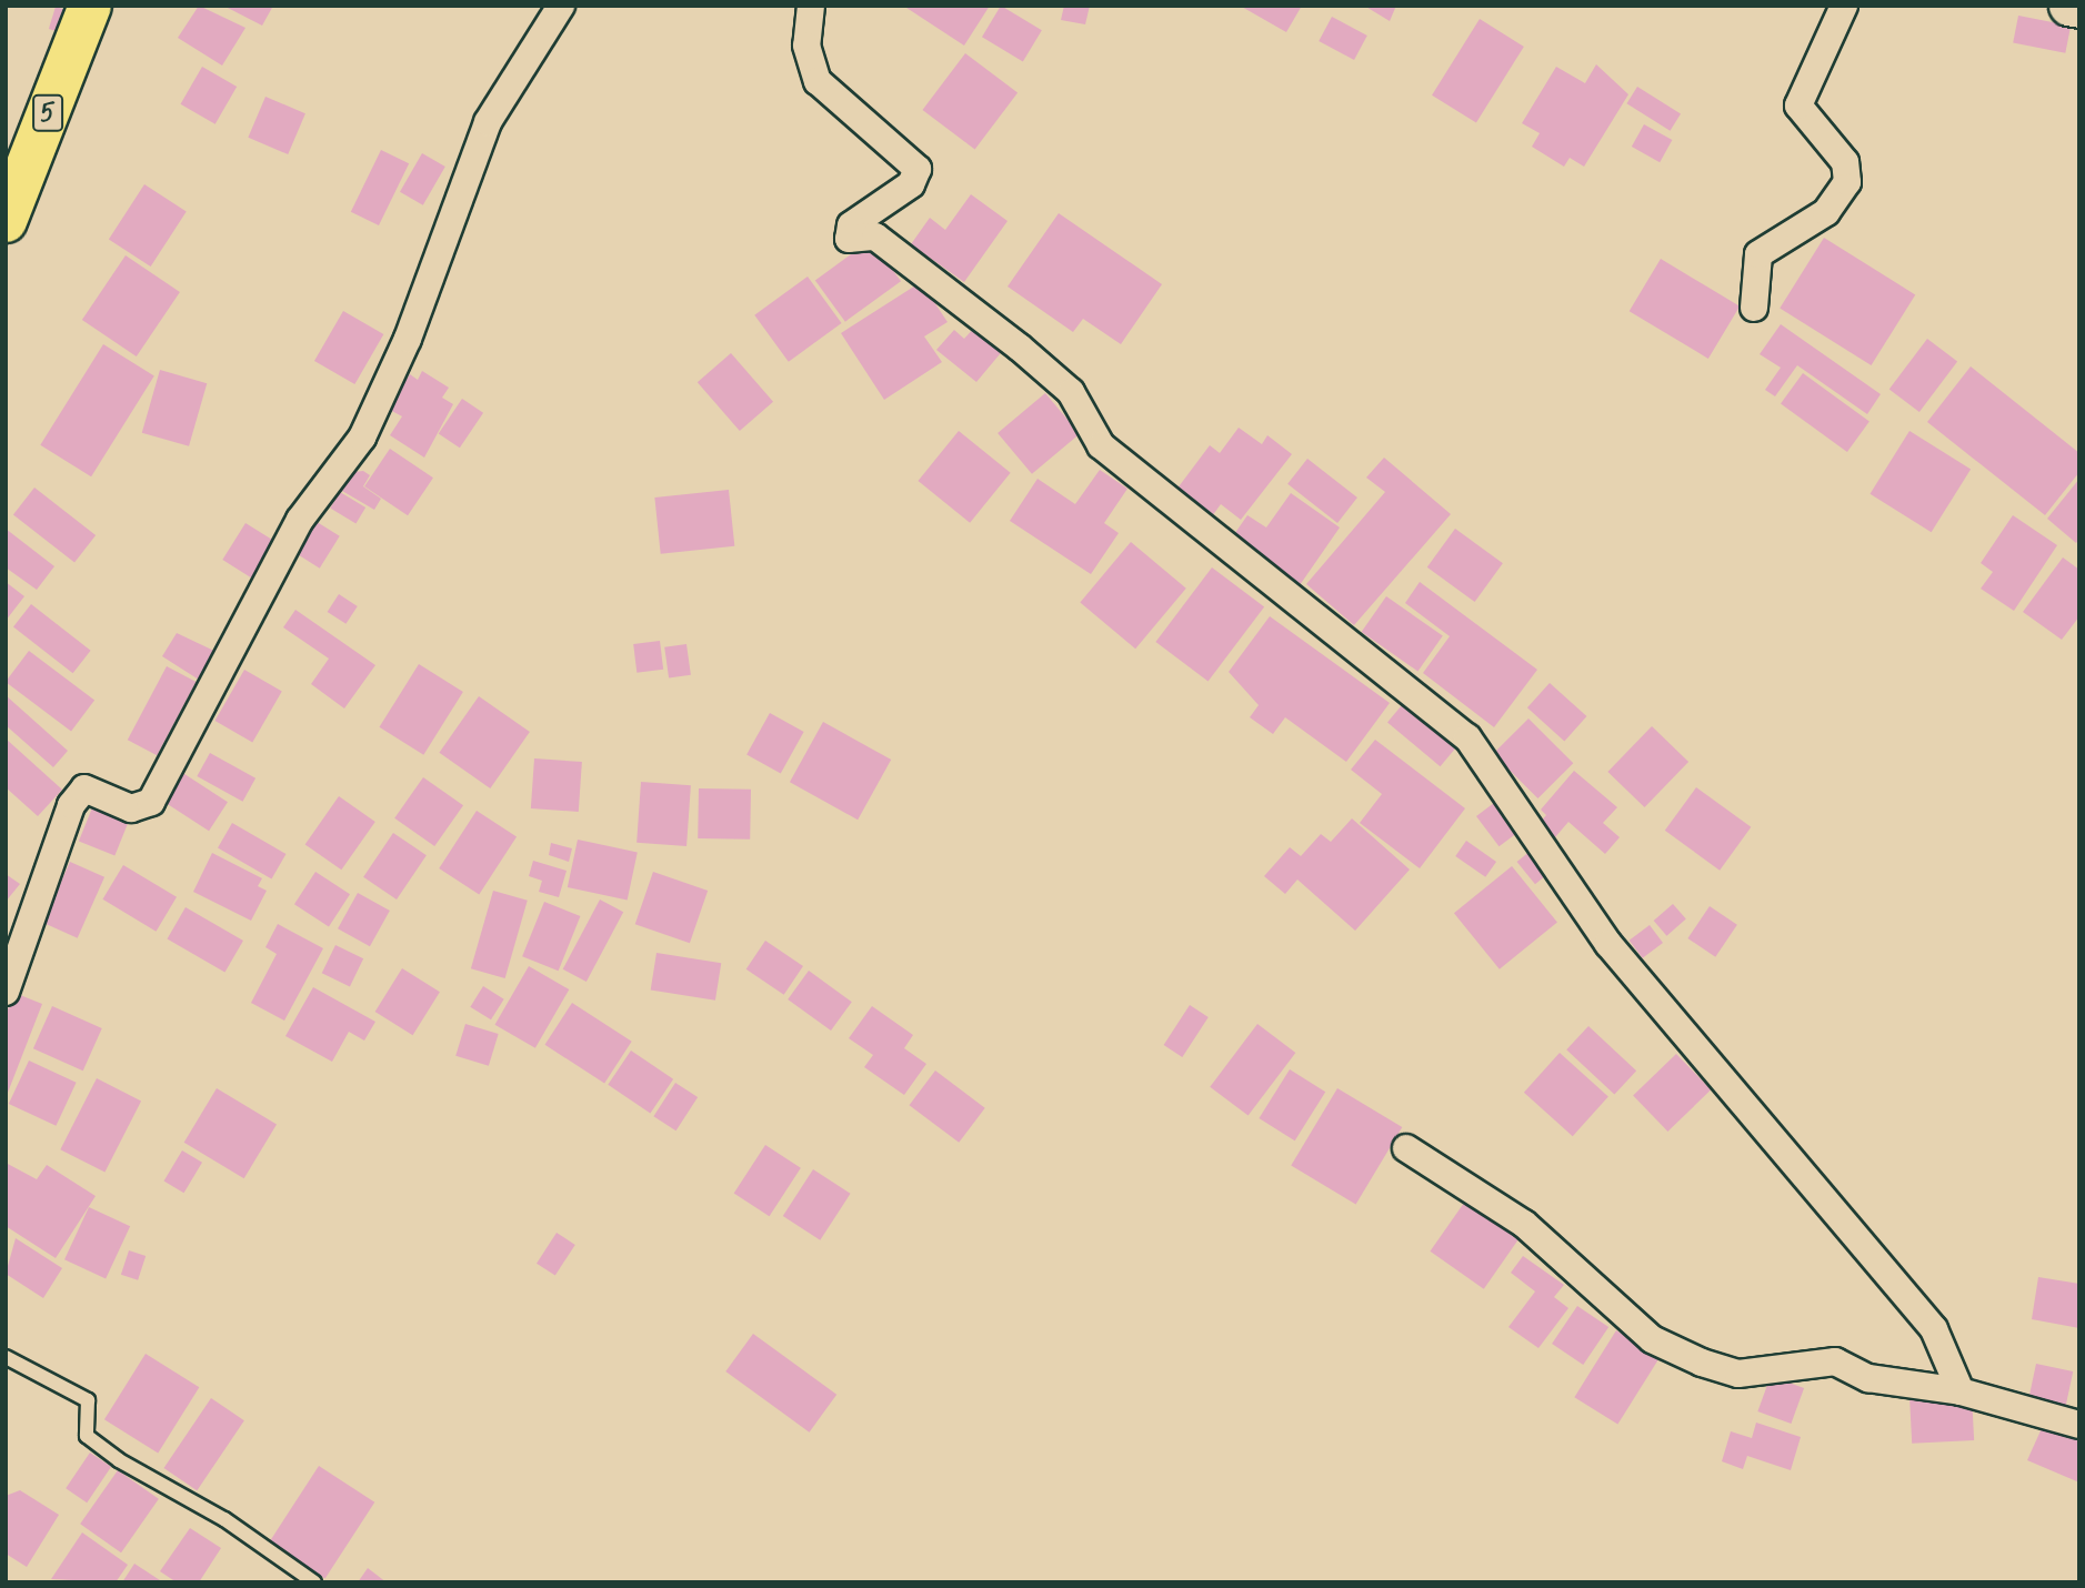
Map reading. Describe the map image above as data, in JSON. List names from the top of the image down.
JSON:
{
  "streets": {
    "highway": ["5"]
  }
}
